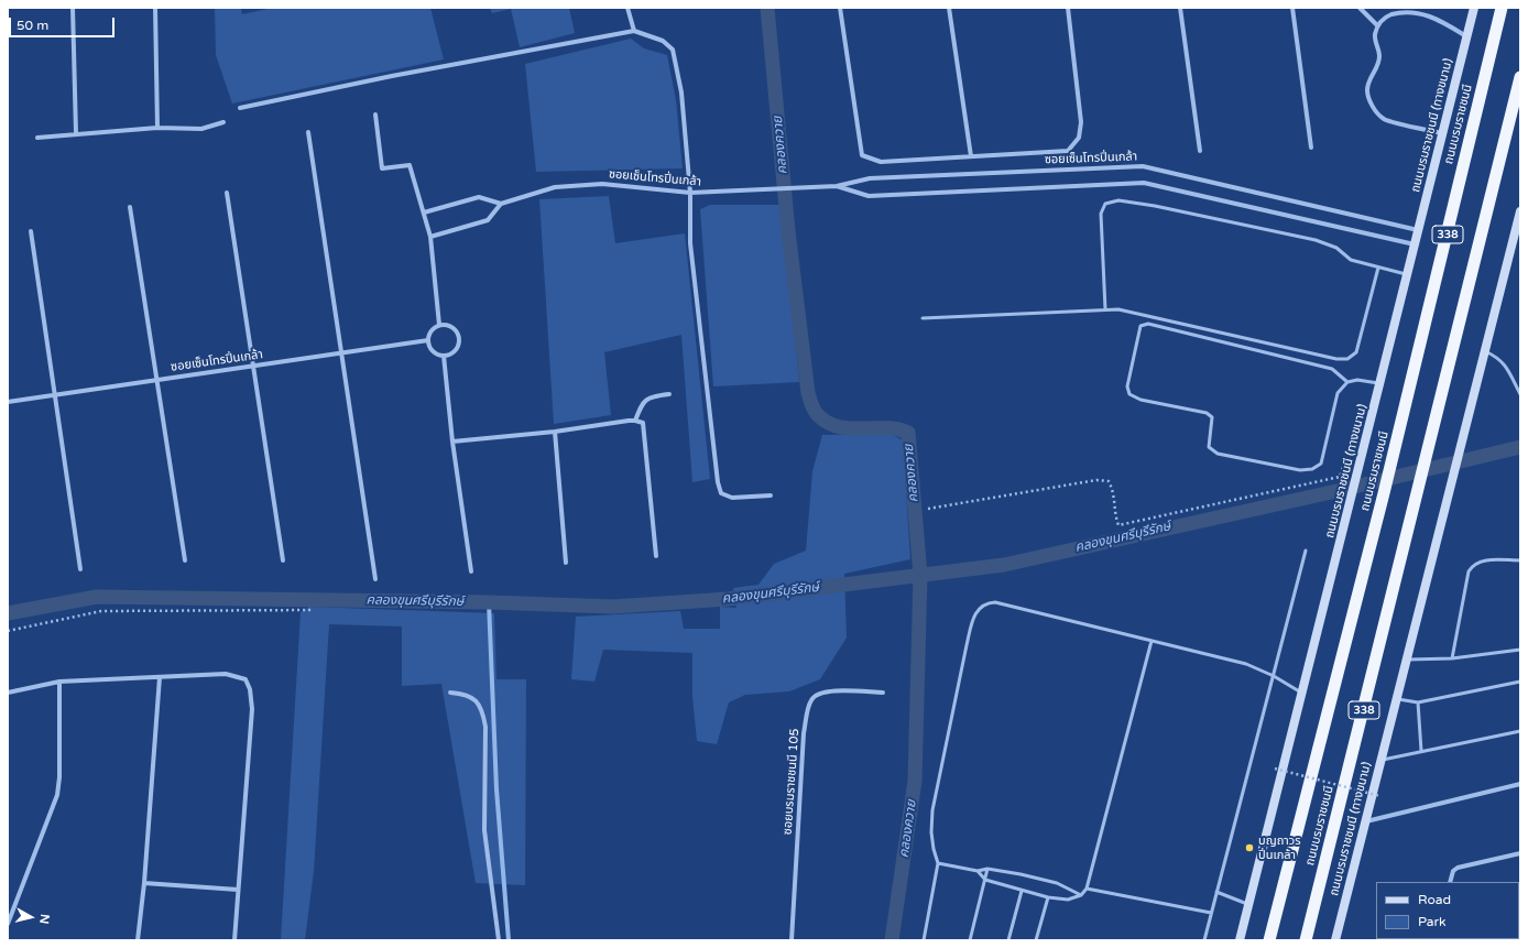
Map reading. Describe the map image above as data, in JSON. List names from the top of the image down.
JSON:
{
  "streets": {
    "highway": ["ถนนบรมราชชนนี", "338"],
    "main road": ["ถนนบรมราชชนนี (ทางขนาน)"],
    "street": ["ซอยเซ็นโทรปิ่นเกล้า", "ซอยบรมราชชนนี 105"]
  },
  "crossings": [
    ["ถนนบรมราชชนนี (ทางขนาน)", "ซอยเซ็นโทรปิ่นเกล้า"]
  ],
  "water": ["คลองควาย", "คลองขุนศรีบุรีรักษ์"],
  "places": ["บุญถาวร ปิ่นเกล้า"],
  "legend": ["Road", "Park"],
  "scale_bar": "50 m",
  "north": "right"
}
